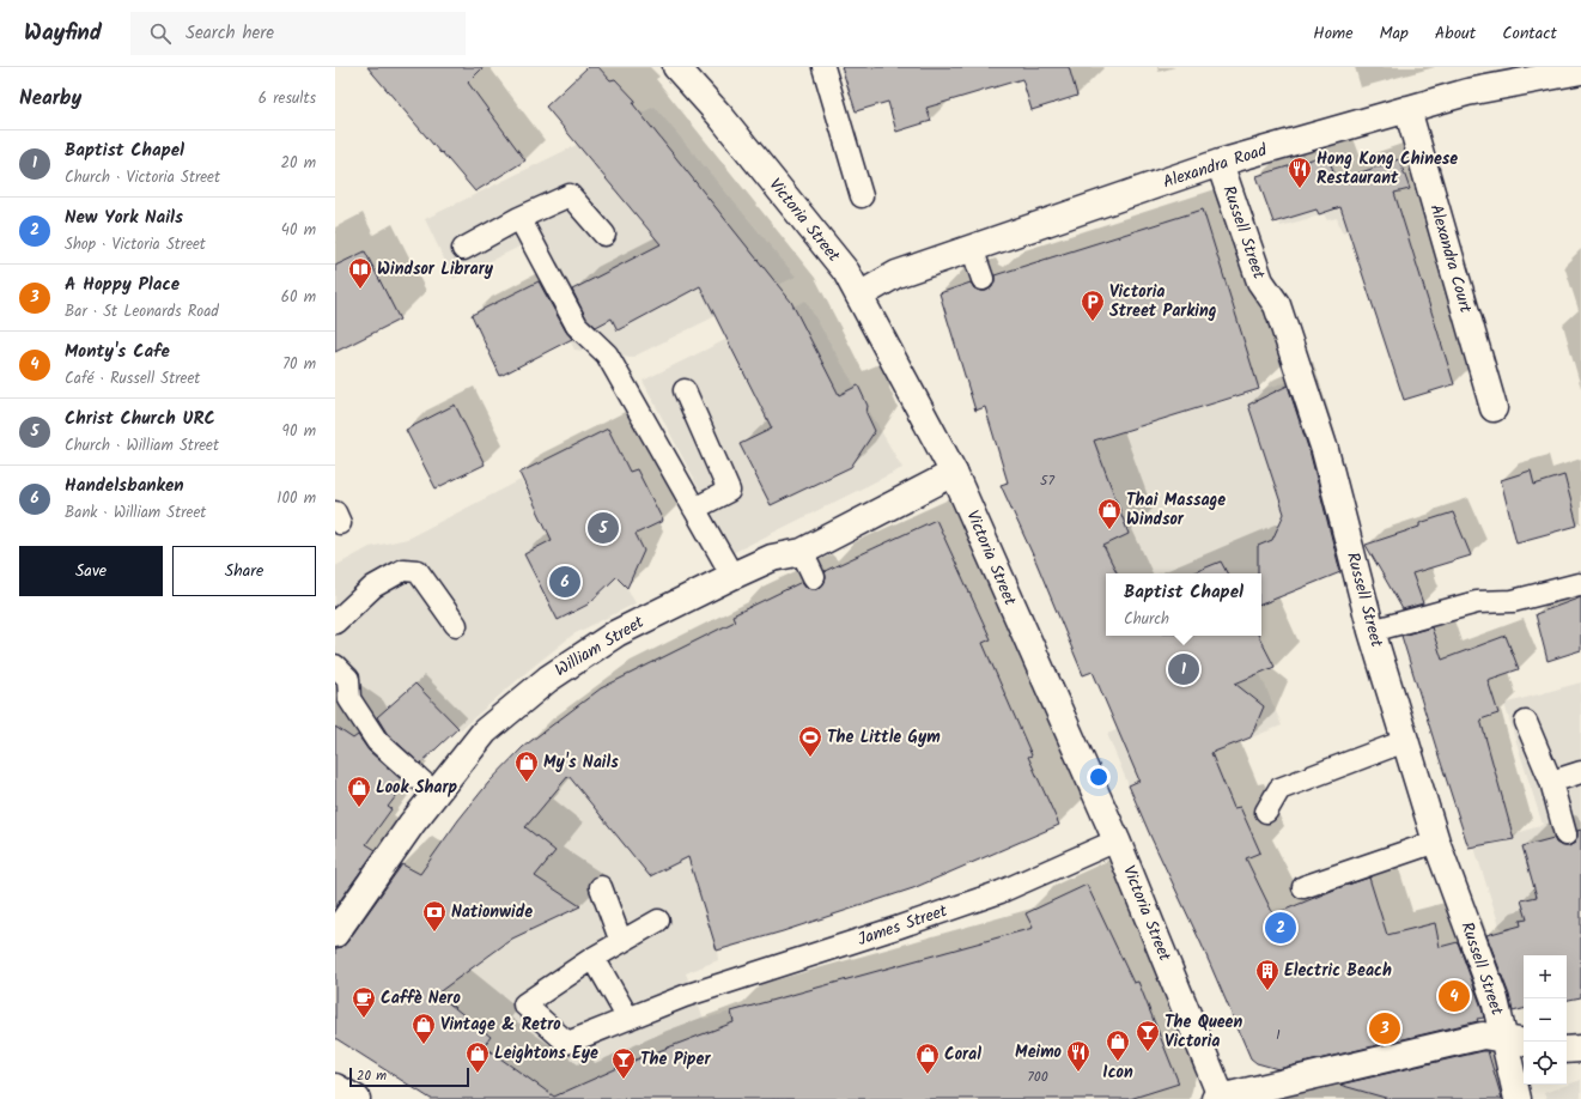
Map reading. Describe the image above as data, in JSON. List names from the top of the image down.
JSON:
{
  "streets": {
    "street": [
      "Alexandra Road",
      "Victoria Street",
      "Russell Street",
      "Alexandra Court",
      "William Street"
    ],
    "lane": ["James Street"]
  },
  "crossings": [
    ["Alexandra Road", "Victoria Street"],
    ["Alexandra Road", "Russell Street"],
    ["Alexandra Road", "Alexandra Court"],
    ["Victoria Street", "William Street"],
    ["Victoria Street", "James Street"]
  ],
  "places": {
    "restaurant": ["Hong Kong Chinese Restaurant", "Meimo"],
    "library": ["Windsor Library"],
    "parking": ["Victoria Street Parking"],
    "shop": [
      "Thai Massage Windsor",
      "My's Nails",
      "Look Sharp",
      "Vintage & Retro",
      "Icon",
      "Leightons Eye",
      "Coral"
    ],
    "sports": ["The Little Gym"],
    "bank": ["Nationwide"],
    "building": ["Electric Beach"],
    "cafe": ["Caffè Nero"],
    "bar": ["The Queen Victoria", "The Piper"]
  },
  "house_numbers": ["57", "1", "700"],
  "scale_bar": "20 m",
  "page": {
    "header": "Wayfind",
    "search": "Search here",
    "nav": [
      "Home",
      "Map",
      "About",
      "Contact"
    ],
    "heading": ["Nearby", "6 results"],
    "list": [
      {
        "mark": "1",
        "name": "Baptist Chapel",
        "note": "Church · Victoria Street",
        "value": "20 m"
      },
      {
        "mark": "2",
        "name": "New York Nails",
        "note": "Shop · Victoria Street",
        "value": "40 m"
      },
      {
        "mark": "3",
        "name": "A Hoppy Place",
        "note": "Bar · St Leonards Road",
        "value": "60 m"
      },
      {
        "mark": "4",
        "name": "Monty's Cafe",
        "note": "Café · Russell Street",
        "value": "70 m"
      },
      {
        "mark": "5",
        "name": "Christ Church URC",
        "note": "Church · William Street",
        "value": "90 m"
      },
      {
        "mark": "6",
        "name": "Handelsbanken",
        "note": "Bank · William Street",
        "value": "100 m"
      }
    ],
    "pins": [
      "5",
      "6",
      "1",
      "2",
      "4",
      "3"
    ],
    "buttons": ["Save", "Share"],
    "popup": ["Baptist Chapel", "Church"],
    "map_buttons": ["+", "−"],
    "scale": "20 m"
  }
}
